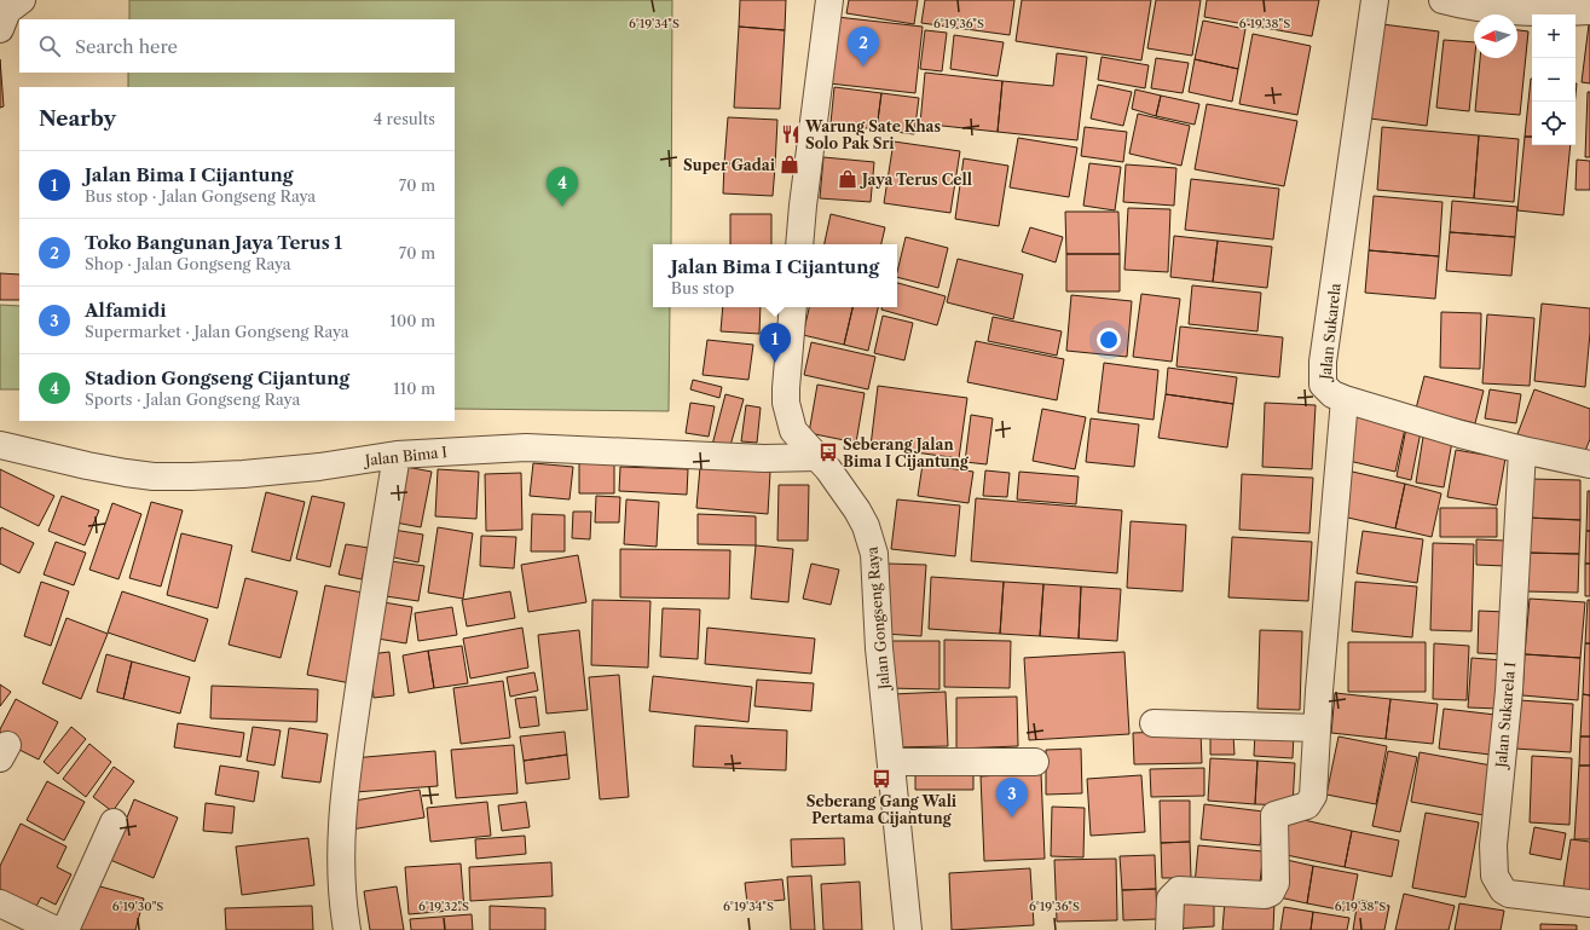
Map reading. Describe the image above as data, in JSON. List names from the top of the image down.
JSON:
{
  "streets": {
    "street": [
      "Jalan Sukarela",
      "Jalan Bima I",
      "Jalan Gongseng Raya",
      "Jalan Sukarela I"
    ]
  },
  "crossings": [
    ["Jalan Sukarela", "Jalan Sukarela I"],
    ["Jalan Bima I", "Jalan Gongseng Raya"]
  ],
  "places": {
    "restaurant": ["Warung Sate Khas Solo Pak Sri"],
    "shop": ["Super Gadai", "Jaya Terus Cell"],
    "bus stop": ["Seberang Jalan Bima I Cijantung", "Seberang Gang Wali Pertama Cijantung"]
  },
  "north": "left",
  "page": {
    "map_buttons": ["+", "−"],
    "search": "Search here",
    "pins": [
      "2",
      "4",
      "1",
      "3"
    ],
    "heading": ["Nearby", "4 results"],
    "list": [
      {
        "mark": "1",
        "name": "Jalan Bima I Cijantung",
        "note": "Bus stop · Jalan Gongseng Raya",
        "value": "70 m"
      },
      {
        "mark": "2",
        "name": "Toko Bangunan Jaya Terus 1",
        "note": "Shop · Jalan Gongseng Raya",
        "value": "70 m"
      },
      {
        "mark": "3",
        "name": "Alfamidi",
        "note": "Supermarket · Jalan Gongseng Raya",
        "value": "100 m"
      },
      {
        "mark": "4",
        "name": "Stadion Gongseng Cijantung",
        "note": "Sports · Jalan Gongseng Raya",
        "value": "110 m"
      }
    ],
    "popup": ["Jalan Bima I Cijantung", "Bus stop"]
  },
  "coordinates": [
    "6°19'34\"S",
    "6°19'36\"S",
    "6°19'38\"S",
    "6°19'30\"S",
    "6°19'32\"S"
  ]
}
